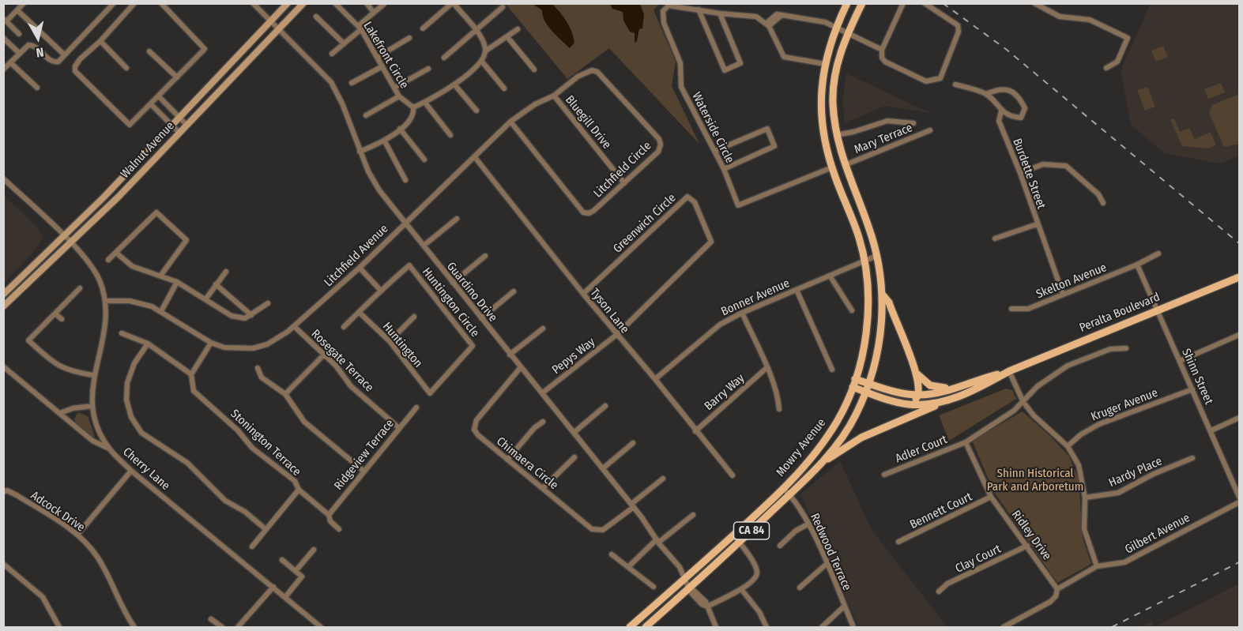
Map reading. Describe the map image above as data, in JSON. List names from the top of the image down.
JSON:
{
  "streets": {
    "main road": [
      "Walnut Avenue",
      "Peralta Boulevard",
      "Mowry Avenue",
      "CA 84"
    ],
    "street": [
      "Lakefront Circle",
      "Bluegill Drive",
      "Waterside Circle",
      "Mary Terrace",
      "Litchfield Circle",
      "Burdette Street",
      "Greenwich Circle",
      "Litchfield Avenue",
      "Skelton Avenue",
      "Guardino Drive",
      "Bonner Avenue",
      "Huntington Circle",
      "Tyson Lane",
      "Huntington",
      "Pepys Way",
      "Rosegate Terrace",
      "Shinn Street",
      "Barry Way",
      "Kruger Avenue",
      "Stonington Terrace",
      "Adler Court",
      "Ridgeview Terrace",
      "Chimaera Circle",
      "Cherry Lane",
      "Hardy Place",
      "Bennett Court",
      "Adcock Drive",
      "Gilbert Avenue",
      "Ridley Drive",
      "Redwood Terrace",
      "Clay Court"
    ]
  },
  "crossings": [
    ["Bluegill Drive", "Litchfield Circle"],
    ["Bluegill Drive", "Litchfield Avenue"],
    ["Waterside Circle", "Mowry Avenue"],
    ["Mary Terrace", "Mowry Avenue"],
    ["Walnut Avenue", "Guardino Drive"],
    ["Walnut Avenue", "Cherry Lane"],
    ["Litchfield Circle", "Litchfield Avenue"],
    ["Burdette Street", "Skelton Avenue"],
    ["Greenwich Circle", "Tyson Lane"],
    ["Greenwich Circle", "Pepys Way"],
    ["Litchfield Avenue", "Guardino Drive"],
    ["Litchfield Avenue", "Tyson Lane"],
    ["Litchfield Avenue", "Rosegate Terrace"],
    ["Litchfield Avenue", "Cherry Lane"],
    ["Skelton Avenue", "Shinn Street"],
    ["Guardino Drive", "Pepys Way"],
    ["Guardino Drive", "Mowry Avenue"],
    ["Guardino Drive", "Chimaera Circle"],
    ["Bonner Avenue", "Tyson Lane"],
    ["Bonner Avenue", "Mowry Avenue"],
    ["Huntington Circle", "Huntington"],
    ["Tyson Lane", "Pepys Way"],
    ["Tyson Lane", "Barry Way"],
    ["Peralta Boulevard", "Shinn Street"],
    ["Peralta Boulevard", "Mowry Avenue"],
    ["Rosegate Terrace", "Ridgeview Terrace"],
    ["Shinn Street", "Kruger Avenue"],
    ["Stonington Terrace", "Ridgeview Terrace"],
    ["Mowry Avenue", "Redwood Terrace"],
    ["Adler Court", "Ridley Drive"],
    ["Bennett Court", "Ridley Drive"],
    ["Gilbert Avenue", "Ridley Drive"],
    ["Ridley Drive", "Clay Court"]
  ],
  "parks": ["Shinn Historical Park and Arboretum"],
  "north": "bottom"
}
